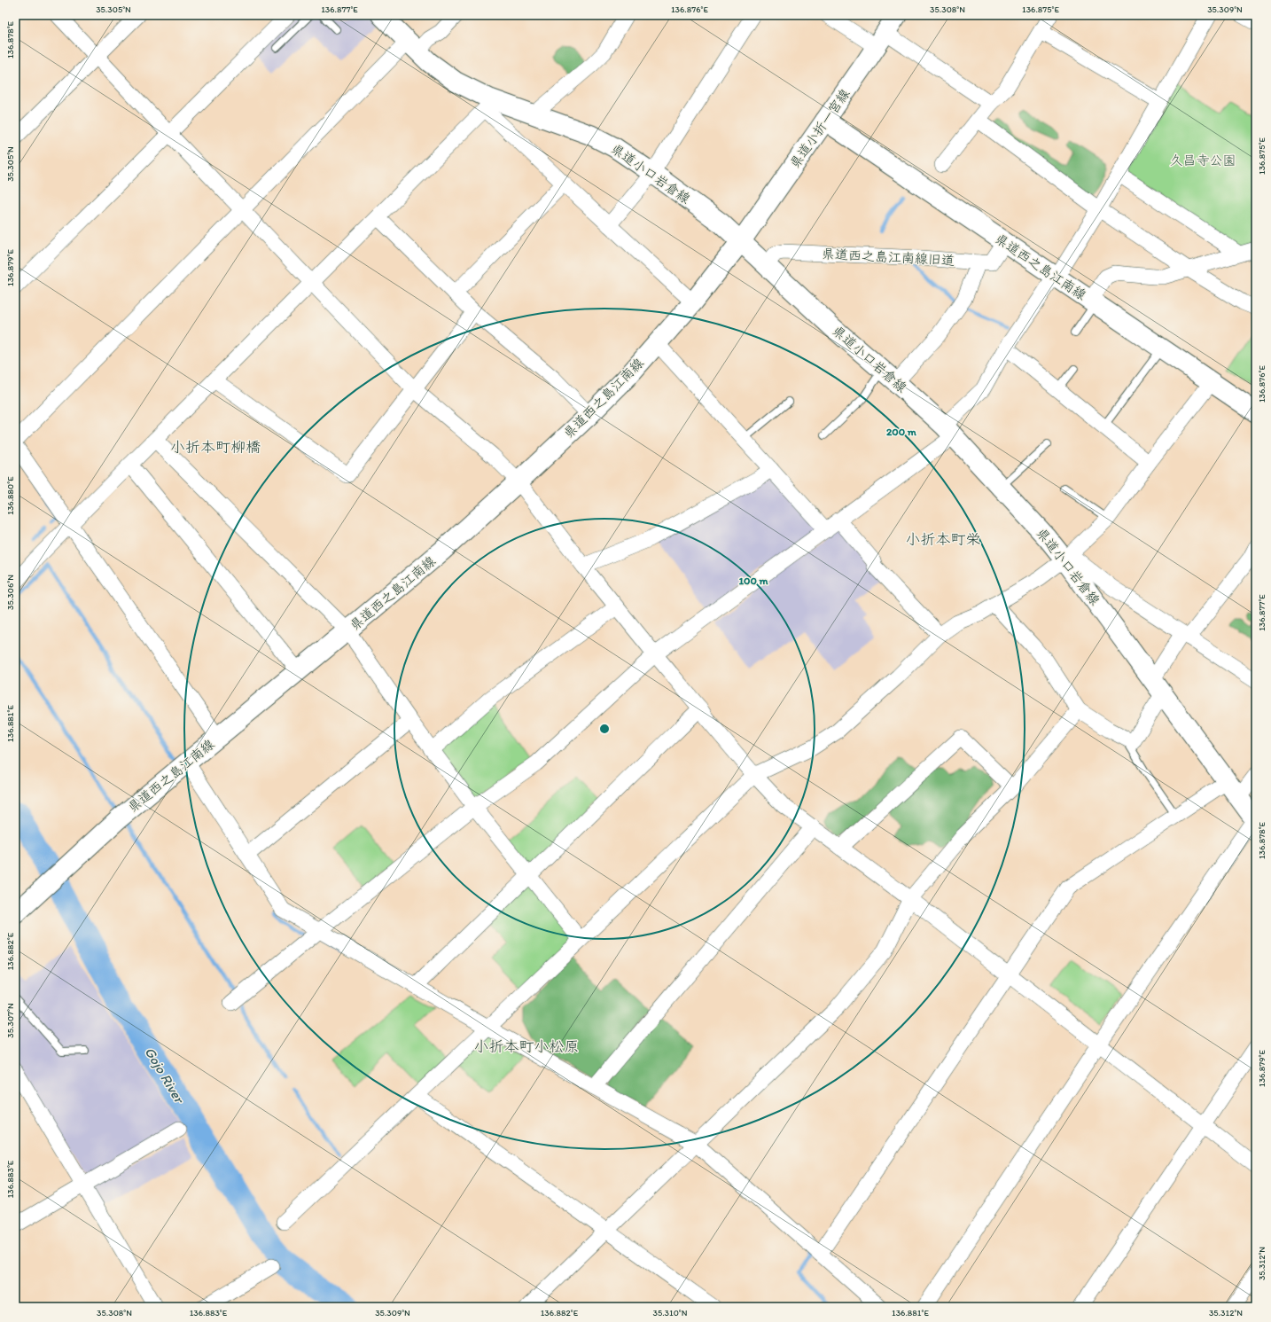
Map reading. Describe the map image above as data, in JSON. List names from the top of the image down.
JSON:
{
  "streets": {
    "main road": ["県道小折一宮線", "県道小口岩倉線", "県道西之島江南線"],
    "street": ["県道西之島江南線旧道"]
  },
  "crossings": [
    ["県道小折一宮線", "県道小口岩倉線"],
    ["県道小折一宮線", "県道西之島江南線"],
    ["県道小口岩倉線", "県道西之島江南線旧道"],
    ["県道小口岩倉線", "県道西之島江南線"],
    ["県道西之島江南線旧道", "県道西之島江南線"]
  ],
  "districts": ["小折本町柳橋", "小折本町栄", "小折本町小松原"],
  "water": ["Gojo River"],
  "parks": ["久昌寺公園"],
  "coordinates": [
    "35.305°N",
    "136.877°E",
    "136.876°E",
    "35.308°N",
    "136.875°E",
    "35.309°N",
    "136.878°E",
    "136.879°E",
    "136.880°E",
    "35.306°N",
    "136.881°E",
    "136.882°E",
    "35.307°N",
    "136.883°E",
    "35.312°N",
    "35.310°N"
  ],
  "rings": ["200 m", "100 m"]
}
